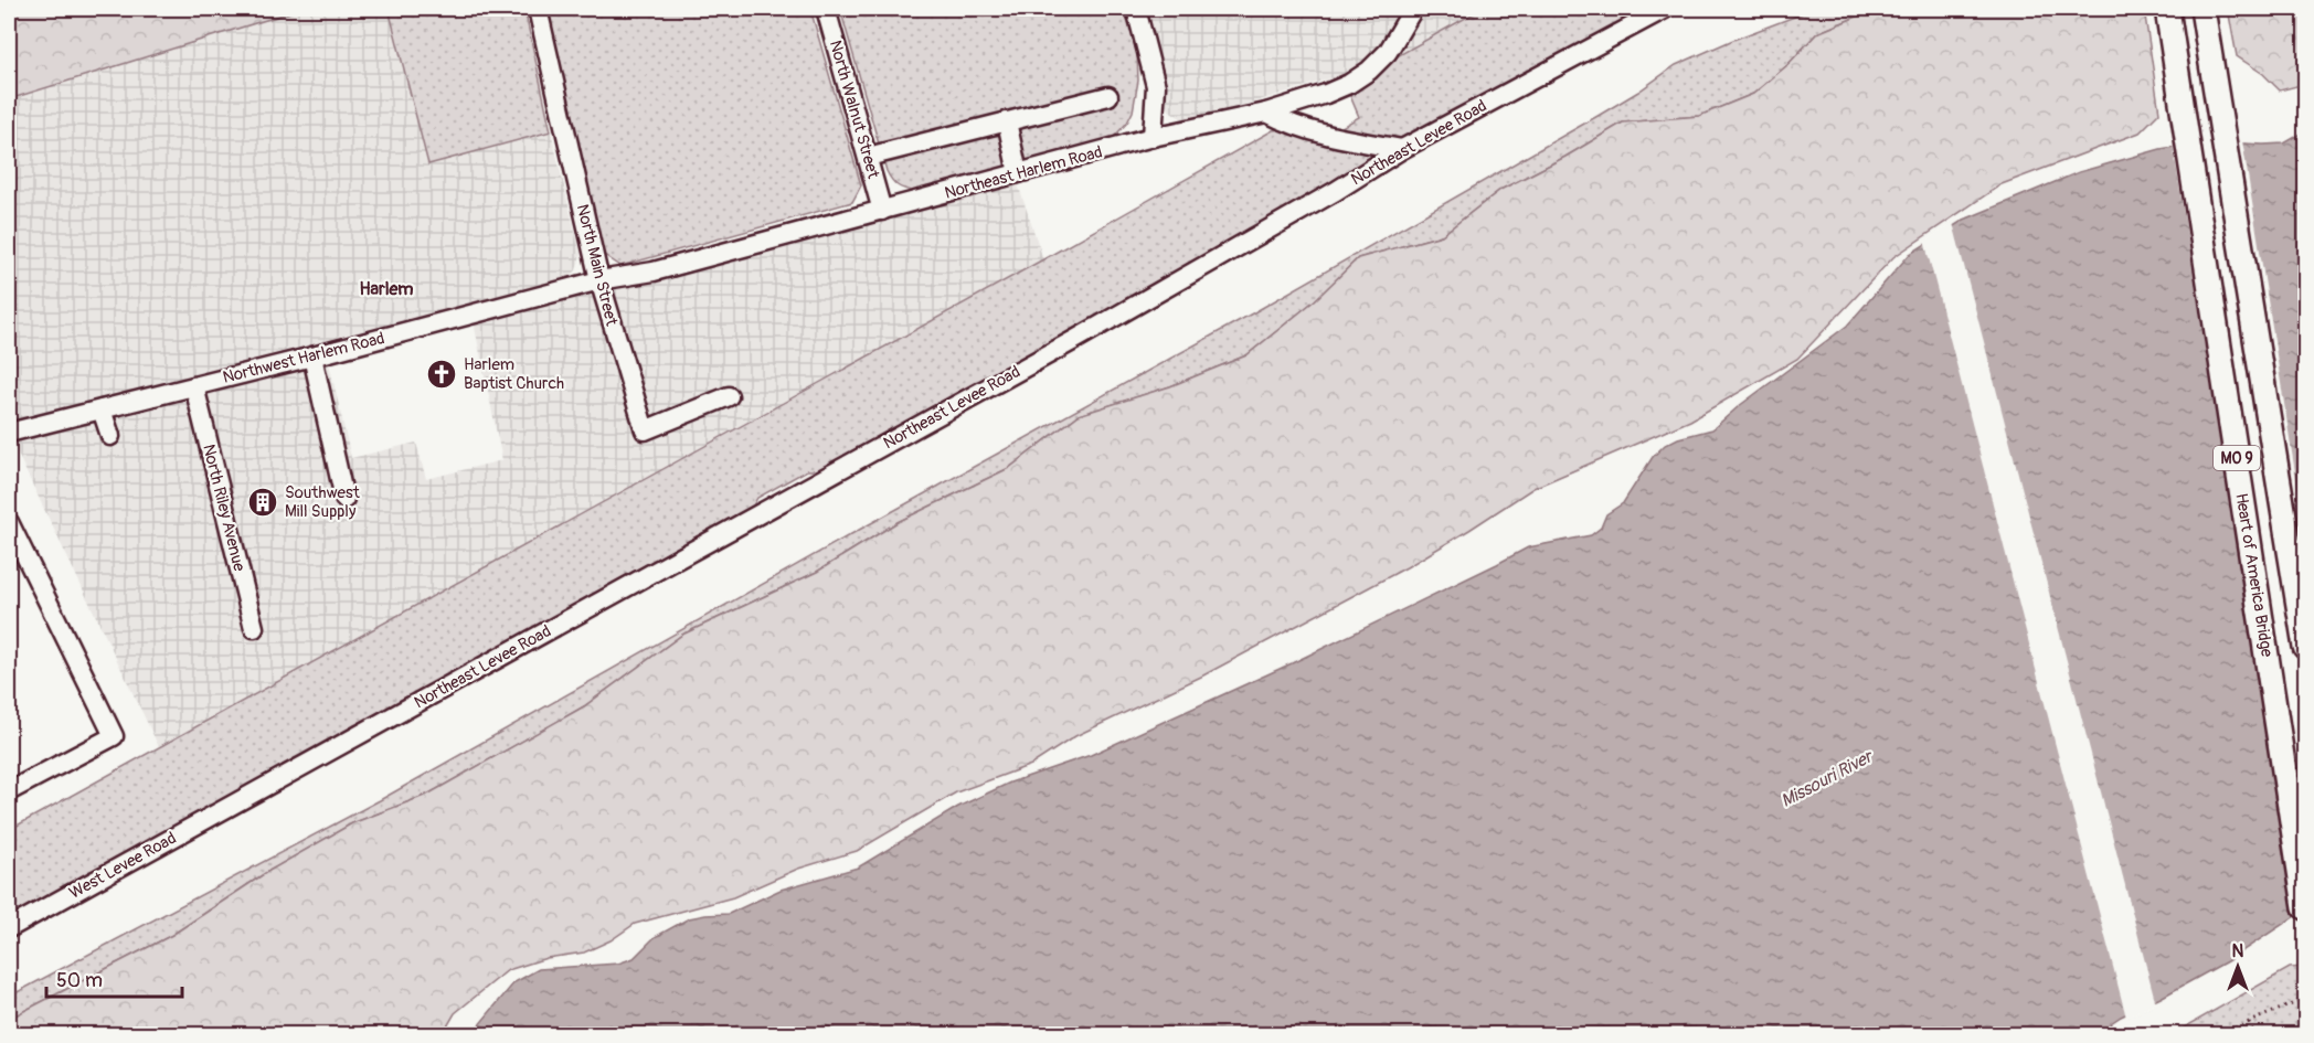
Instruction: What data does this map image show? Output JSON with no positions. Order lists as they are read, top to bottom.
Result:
{
  "streets": {
    "main road": ["MO 9", "Heart of America Bridge"],
    "street": [
      "North Walnut Street",
      "Northeast Levee Road",
      "Northeast Harlem Road",
      "North Main Street",
      "Northwest Harlem Road",
      "North Riley Avenue",
      "West Levee Road"
    ]
  },
  "crossings": [
    ["North Walnut Street", "Northeast Harlem Road"],
    ["Northeast Levee Road", "West Levee Road"],
    ["Northeast Harlem Road", "North Main Street"],
    ["Northeast Harlem Road", "Northwest Harlem Road"],
    ["North Main Street", "Northwest Harlem Road"],
    ["Northwest Harlem Road", "North Riley Avenue"]
  ],
  "districts": ["Harlem"],
  "water": ["Missouri River"],
  "places": {
    "church": ["Harlem Baptist Church"],
    "building": ["Southwest Mill Supply"]
  },
  "scale_bar": "50 m",
  "north": "top"
}
